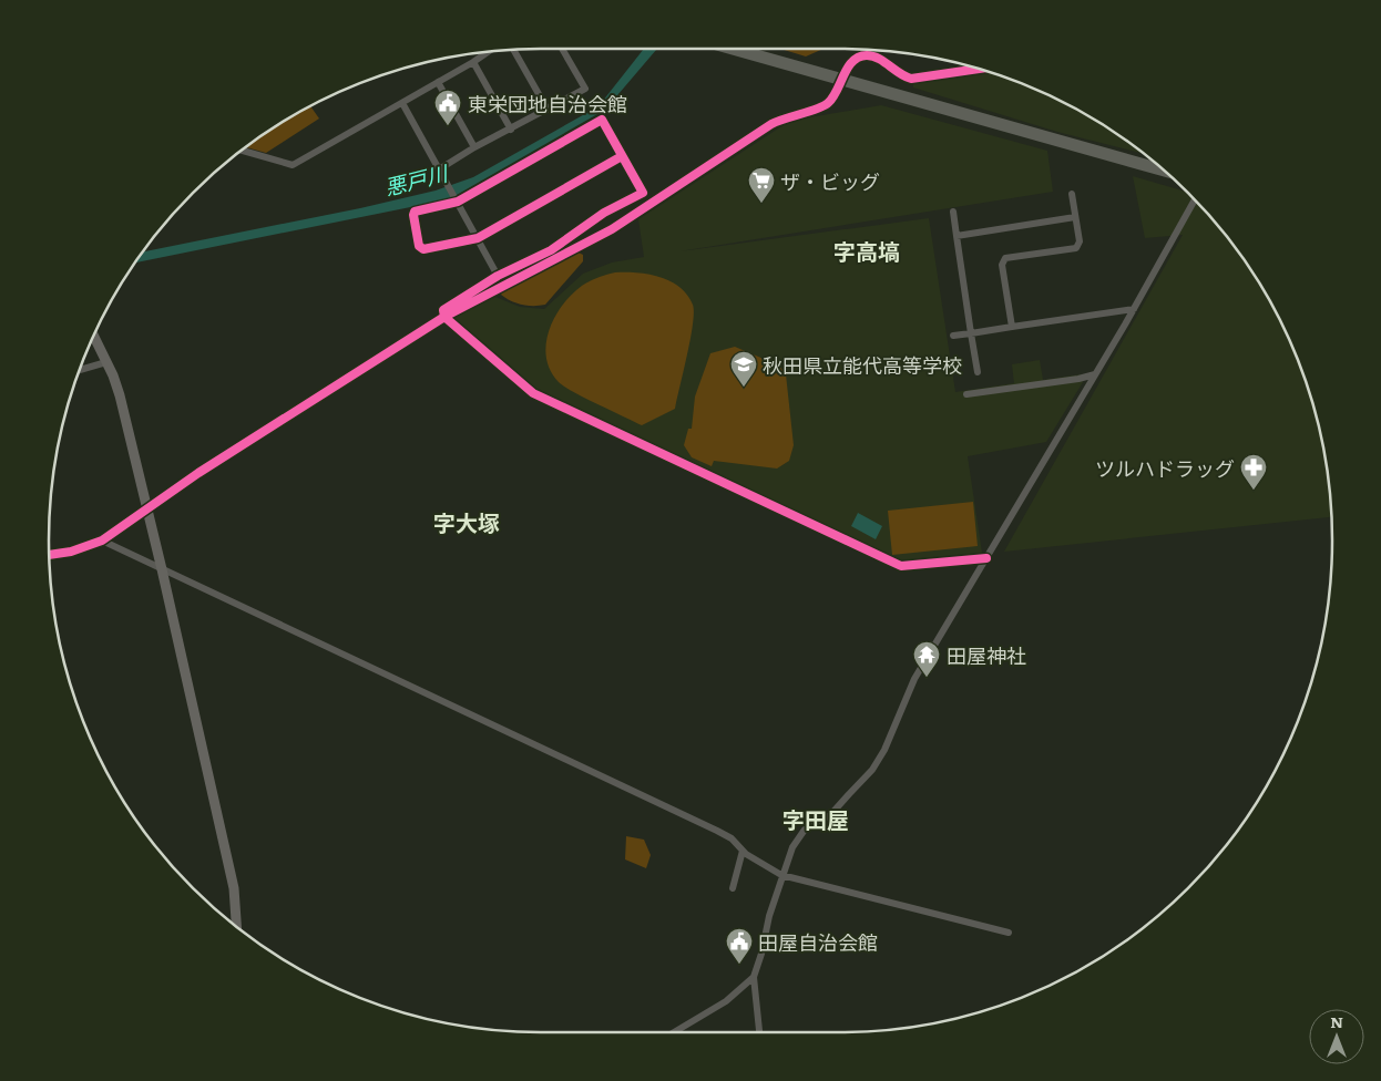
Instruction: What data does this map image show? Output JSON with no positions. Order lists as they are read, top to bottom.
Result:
{
  "districts": ["字高塙", "字大塚", "字田屋"],
  "water": ["悪戸川"],
  "places": {
    "public building": ["東栄団地自治会館", "田屋自治会館"],
    "supermarket": ["ザ・ビッグ"],
    "school or university": ["秋田県立能代高等学校"],
    "pharmacy": ["ツルハドラッグ"],
    "temple": ["田屋神社"]
  },
  "north": "top"
}
